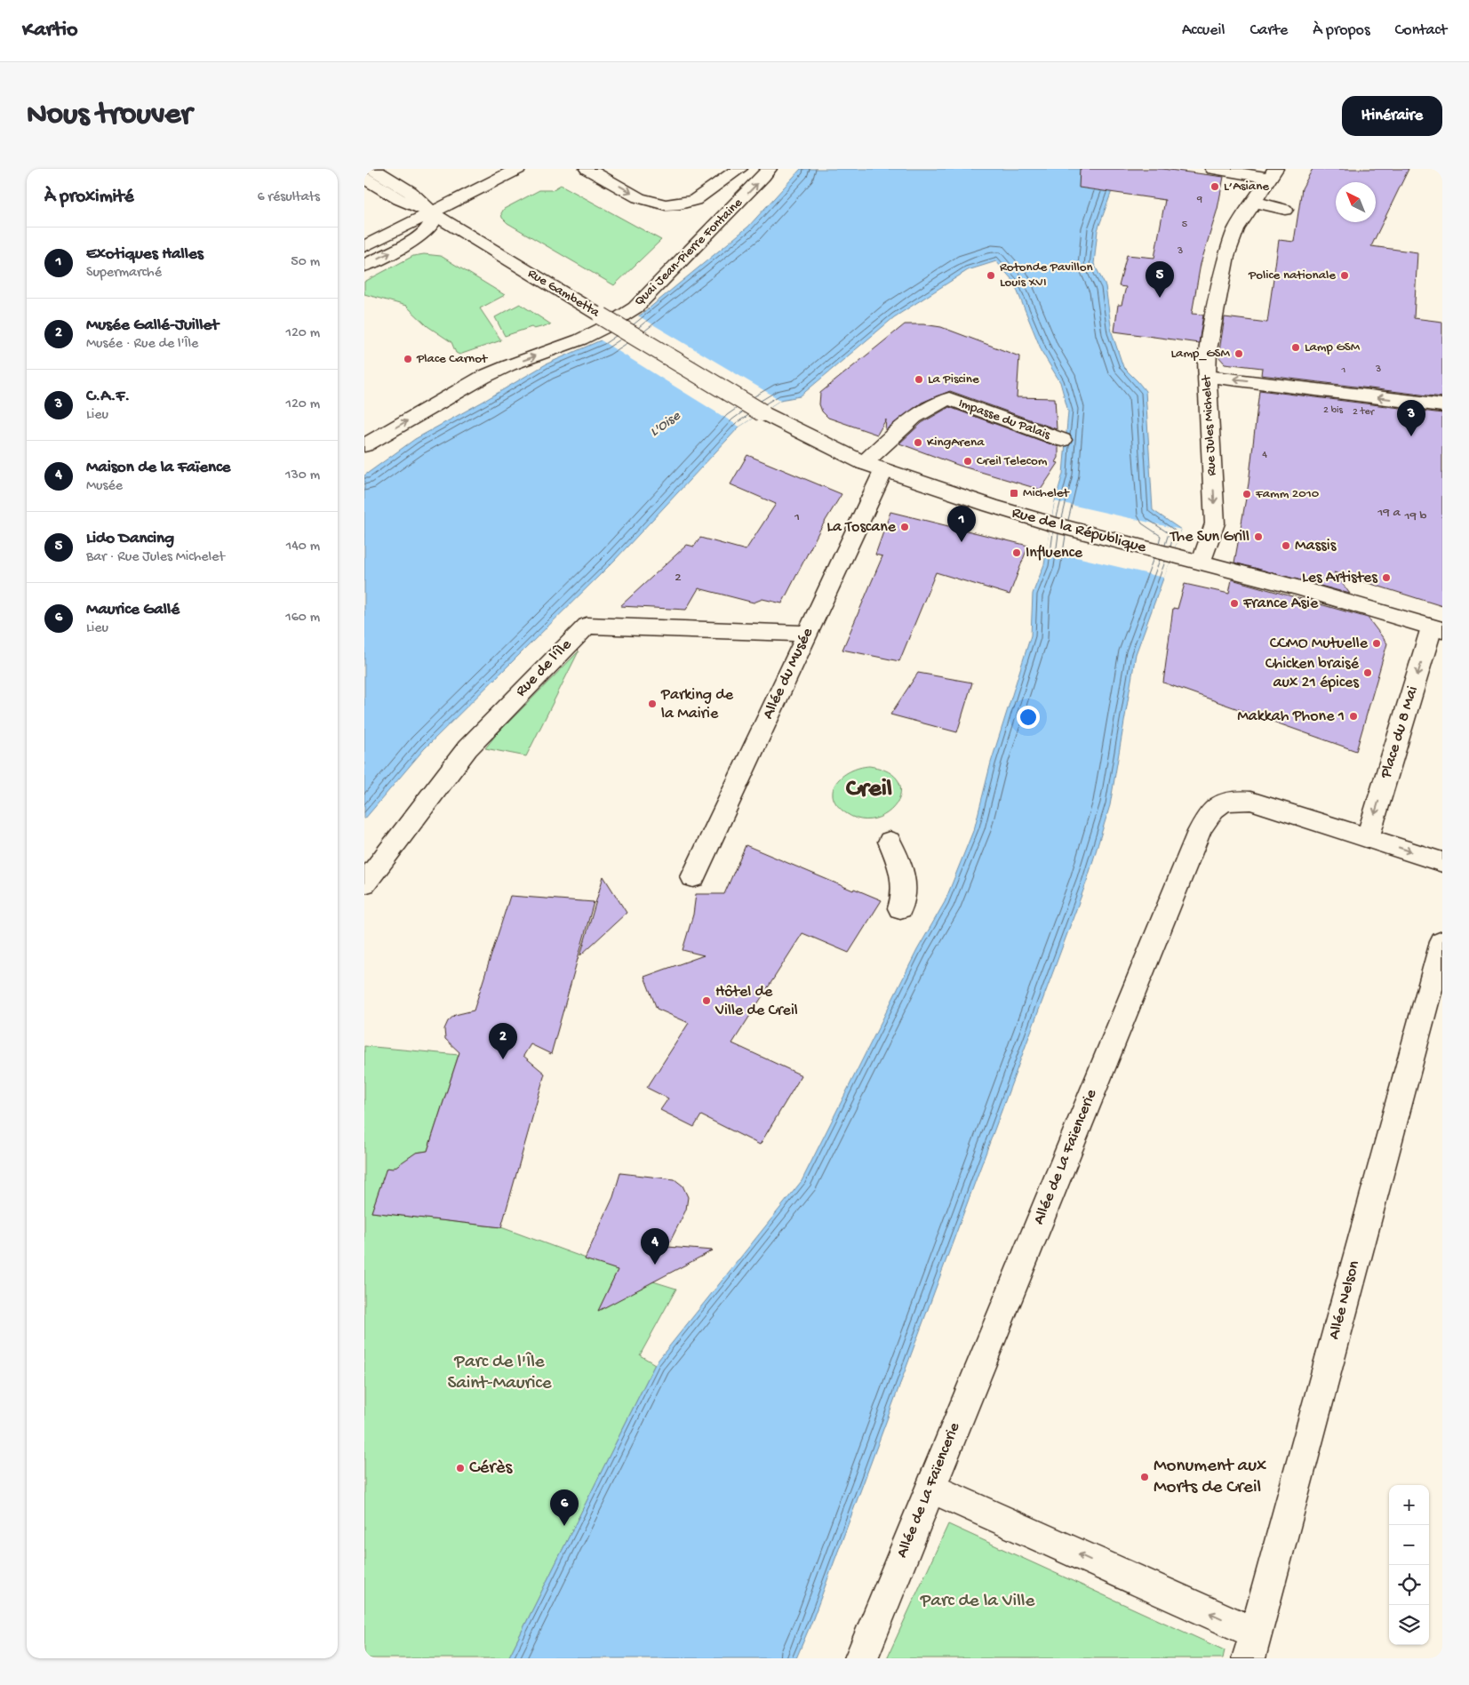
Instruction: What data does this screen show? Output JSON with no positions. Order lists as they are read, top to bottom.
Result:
{
  "streets": {
    "street": [
      "Quai Jean-Pierre Fontaine",
      "Rue Gambetta",
      "Impasse du Palais",
      "Rue Jules Michelet",
      "Rue de la République",
      "Rue de l'Île",
      "Allée du Musée",
      "Place du 8 Mai",
      "Allée de La Faïencerie",
      "Allée Nelson"
    ]
  },
  "crossings": [
    ["Rue Gambetta", "Rue de la République"],
    ["Impasse du Palais", "Rue de la République"],
    ["Rue Jules Michelet", "Rue de la République"],
    ["Rue de la République", "Allée du Musée"],
    ["Rue de la République", "Place du 8 Mai"],
    ["Rue de l'Île", "Allée du Musée"],
    ["Place du 8 Mai", "Allée de La Faïencerie"]
  ],
  "one_way": ["Rue Jules Michelet", "Place du 8 Mai"],
  "districts": ["Creil"],
  "water": ["L'Oise"],
  "parks": ["Parc de l'Île Saint-Maurice", "Parc de la Ville"],
  "places": {
    "other": [
      "L’Asiane",
      "Rotonde Pavillon Louis XVI",
      "Police nationale",
      "Lamp GSM",
      "Lamp_GSM",
      "Place Carnot",
      "La Piscine",
      "KingArena",
      "Creil Telecom",
      "Famm 2010",
      "La Toscane",
      "The Sun Grill",
      "Massis",
      "Influence",
      "Les Artistes",
      "France Asie",
      "CCMO Mutuelle",
      "Chicken braisé aux 21 épices",
      "Parking de la Mairie",
      "Makkah Phone 1",
      "Hôtel de Ville de Creil",
      "Cérès",
      "Monument aux Morts de Creil"
    ],
    "transit": ["Michelet"]
  },
  "house_numbers": [
    "9",
    "5",
    "3",
    "3",
    "1",
    "2 bis",
    "2 ter",
    "4",
    "19 a",
    "19 b",
    "1",
    "2"
  ],
  "north": "top left",
  "page": {
    "header": "Kartio",
    "nav": [
      "Accueil",
      "Carte",
      "À propos",
      "Contact"
    ],
    "buttons": "Itinéraire",
    "title": "Nous trouver",
    "heading": ["À proximité", "6 résultats"],
    "list": [
      {
        "mark": "1",
        "name": "Exotiques Halles",
        "note": "Supermarché",
        "value": "50 m"
      },
      {
        "mark": "2",
        "name": "Musée Gallé-Juillet",
        "note": "Musée · Rue de l'Île",
        "value": "120 m"
      },
      {
        "mark": "3",
        "name": "C.A.F.",
        "note": "Lieu",
        "value": "120 m"
      },
      {
        "mark": "4",
        "name": "Maison de la Faïence",
        "note": "Musée",
        "value": "130 m"
      },
      {
        "mark": "5",
        "name": "Lido Dancing",
        "note": "Bar · Rue Jules Michelet",
        "value": "140 m"
      },
      {
        "mark": "6",
        "name": "Maurice Gallé",
        "note": "Lieu",
        "value": "160 m"
      }
    ],
    "pins": [
      "5",
      "3",
      "1",
      "2",
      "4",
      "6"
    ],
    "map_buttons": ["+", "−"]
  }
}
